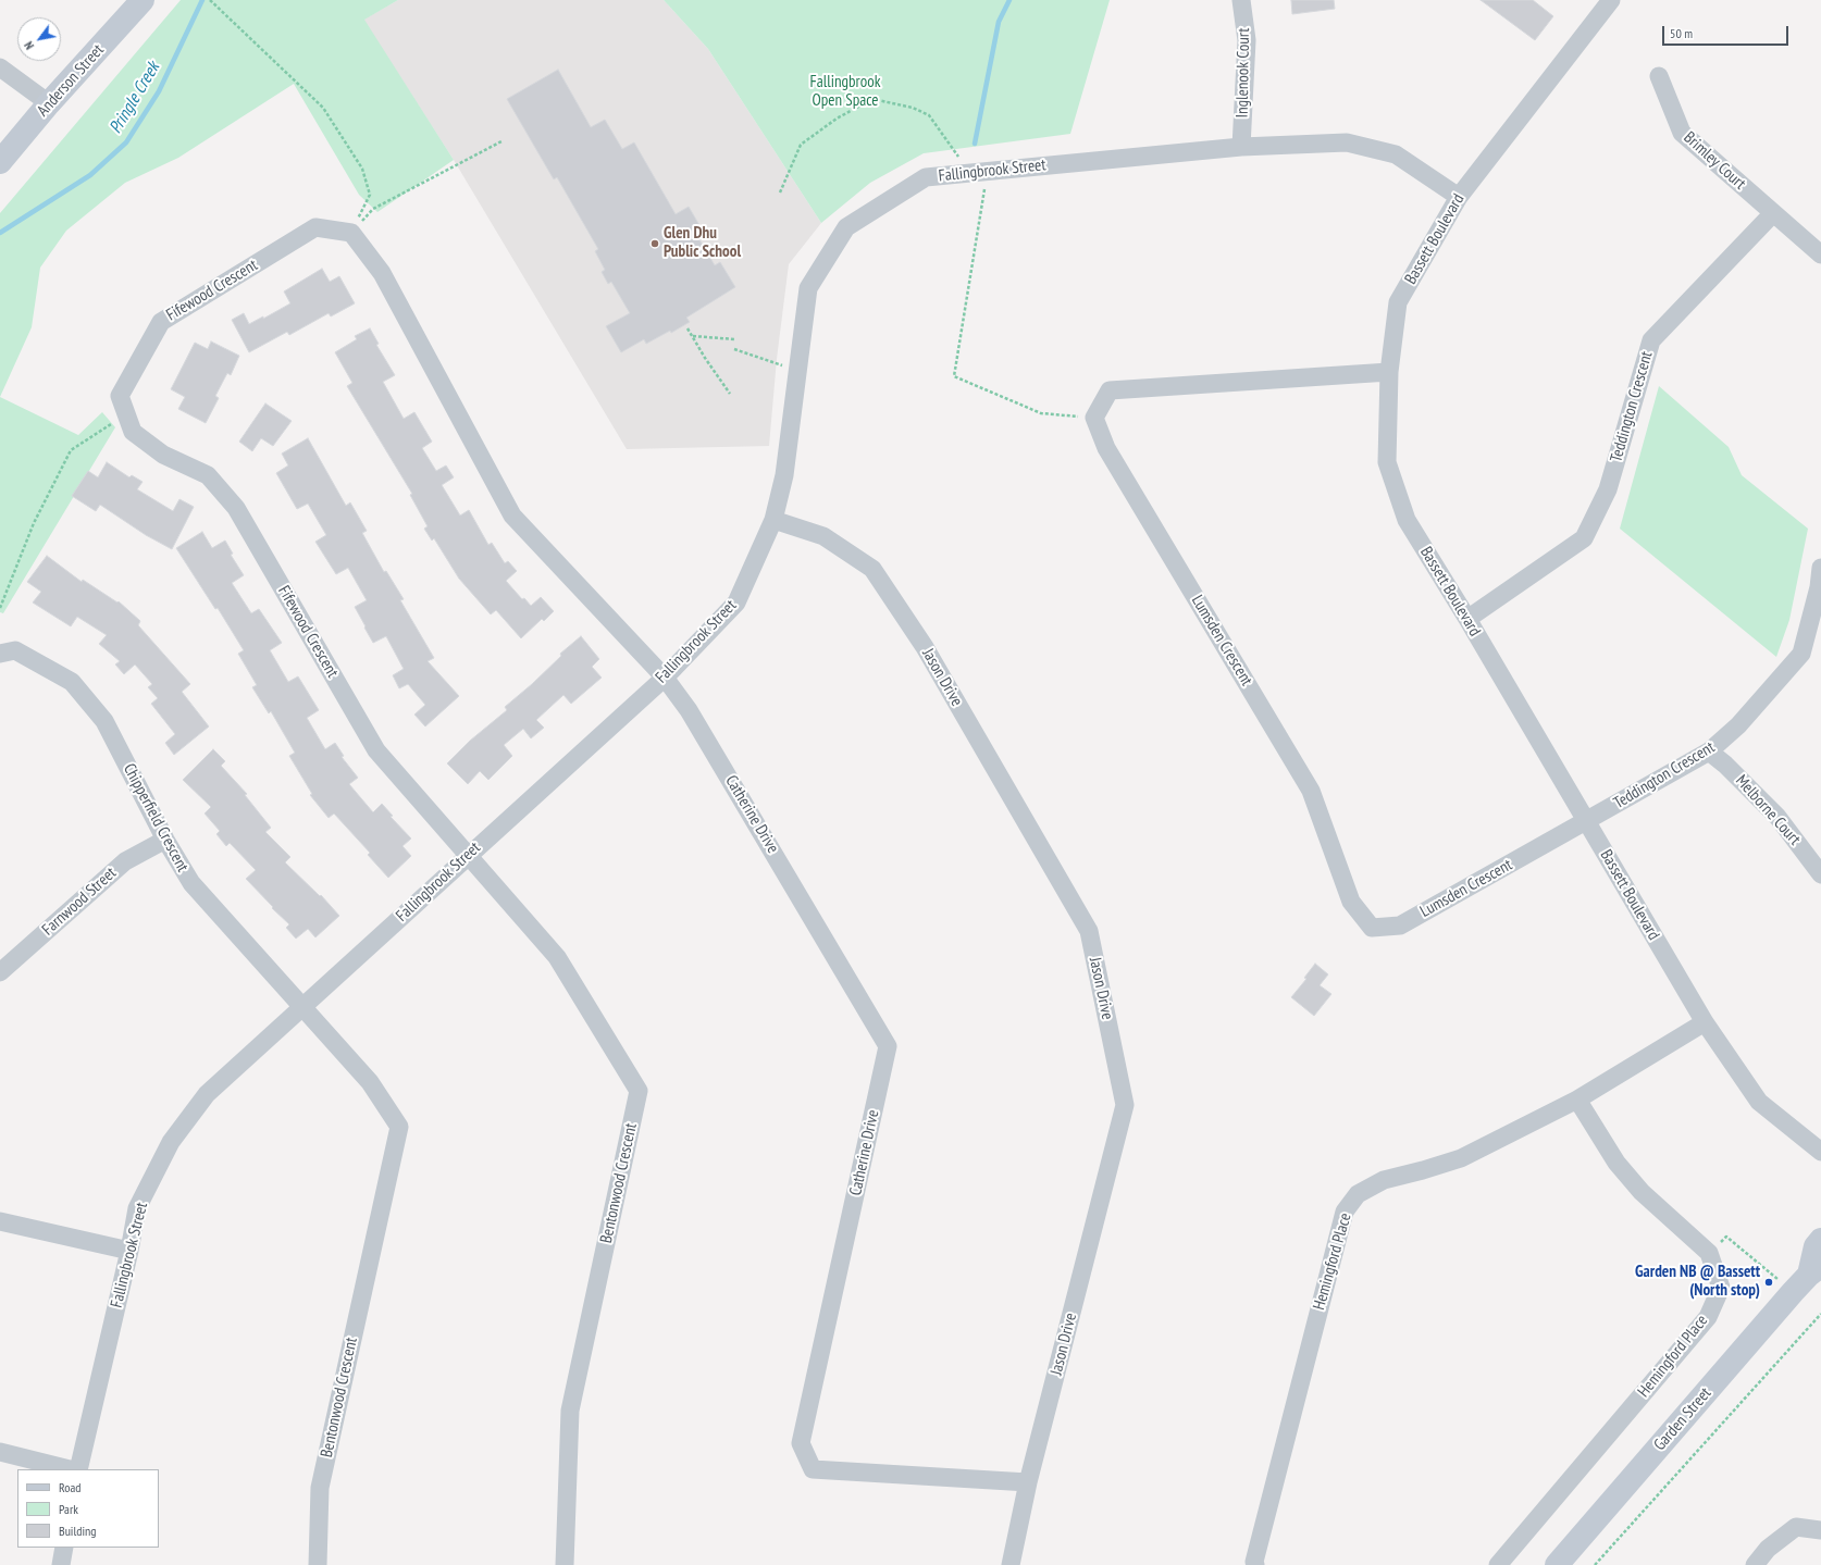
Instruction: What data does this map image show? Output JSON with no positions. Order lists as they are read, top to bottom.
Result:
{
  "streets": {
    "street": [
      "Inglenook Court",
      "Anderson Street",
      "Brimley Court",
      "Fallingbrook Street",
      "Bassett Boulevard",
      "Fifewood Crescent",
      "Teddington Crescent",
      "Lumsden Crescent",
      "Jason Drive",
      "Melborne Court",
      "Catherine Drive",
      "Chipperfield Crescent",
      "Farnwood Street",
      "Bentonwood Crescent",
      "Hemingford Place",
      "Garden Street"
    ]
  },
  "crossings": [
    ["Inglenook Court", "Fallingbrook Street"],
    ["Brimley Court", "Teddington Crescent"],
    ["Fallingbrook Street", "Bassett Boulevard"],
    ["Fallingbrook Street", "Fifewood Crescent"],
    ["Fallingbrook Street", "Jason Drive"],
    ["Fallingbrook Street", "Catherine Drive"],
    ["Fallingbrook Street", "Chipperfield Crescent"],
    ["Fallingbrook Street", "Bentonwood Crescent"],
    ["Bassett Boulevard", "Teddington Crescent"],
    ["Bassett Boulevard", "Lumsden Crescent"],
    ["Bassett Boulevard", "Hemingford Place"],
    ["Fifewood Crescent", "Bentonwood Crescent"],
    ["Teddington Crescent", "Lumsden Crescent"],
    ["Teddington Crescent", "Melborne Court"],
    ["Jason Drive", "Catherine Drive"],
    ["Chipperfield Crescent", "Farnwood Street"],
    ["Chipperfield Crescent", "Bentonwood Crescent"]
  ],
  "water": ["Pringle Creek"],
  "parks": ["Fallingbrook Open Space"],
  "places": ["Glen Dhu Public School", "Garden NB @ Bassett (North stop)"],
  "legend": ["Road", "Park", "Building"],
  "scale_bar": "50 m",
  "north": "bottom left"
}
